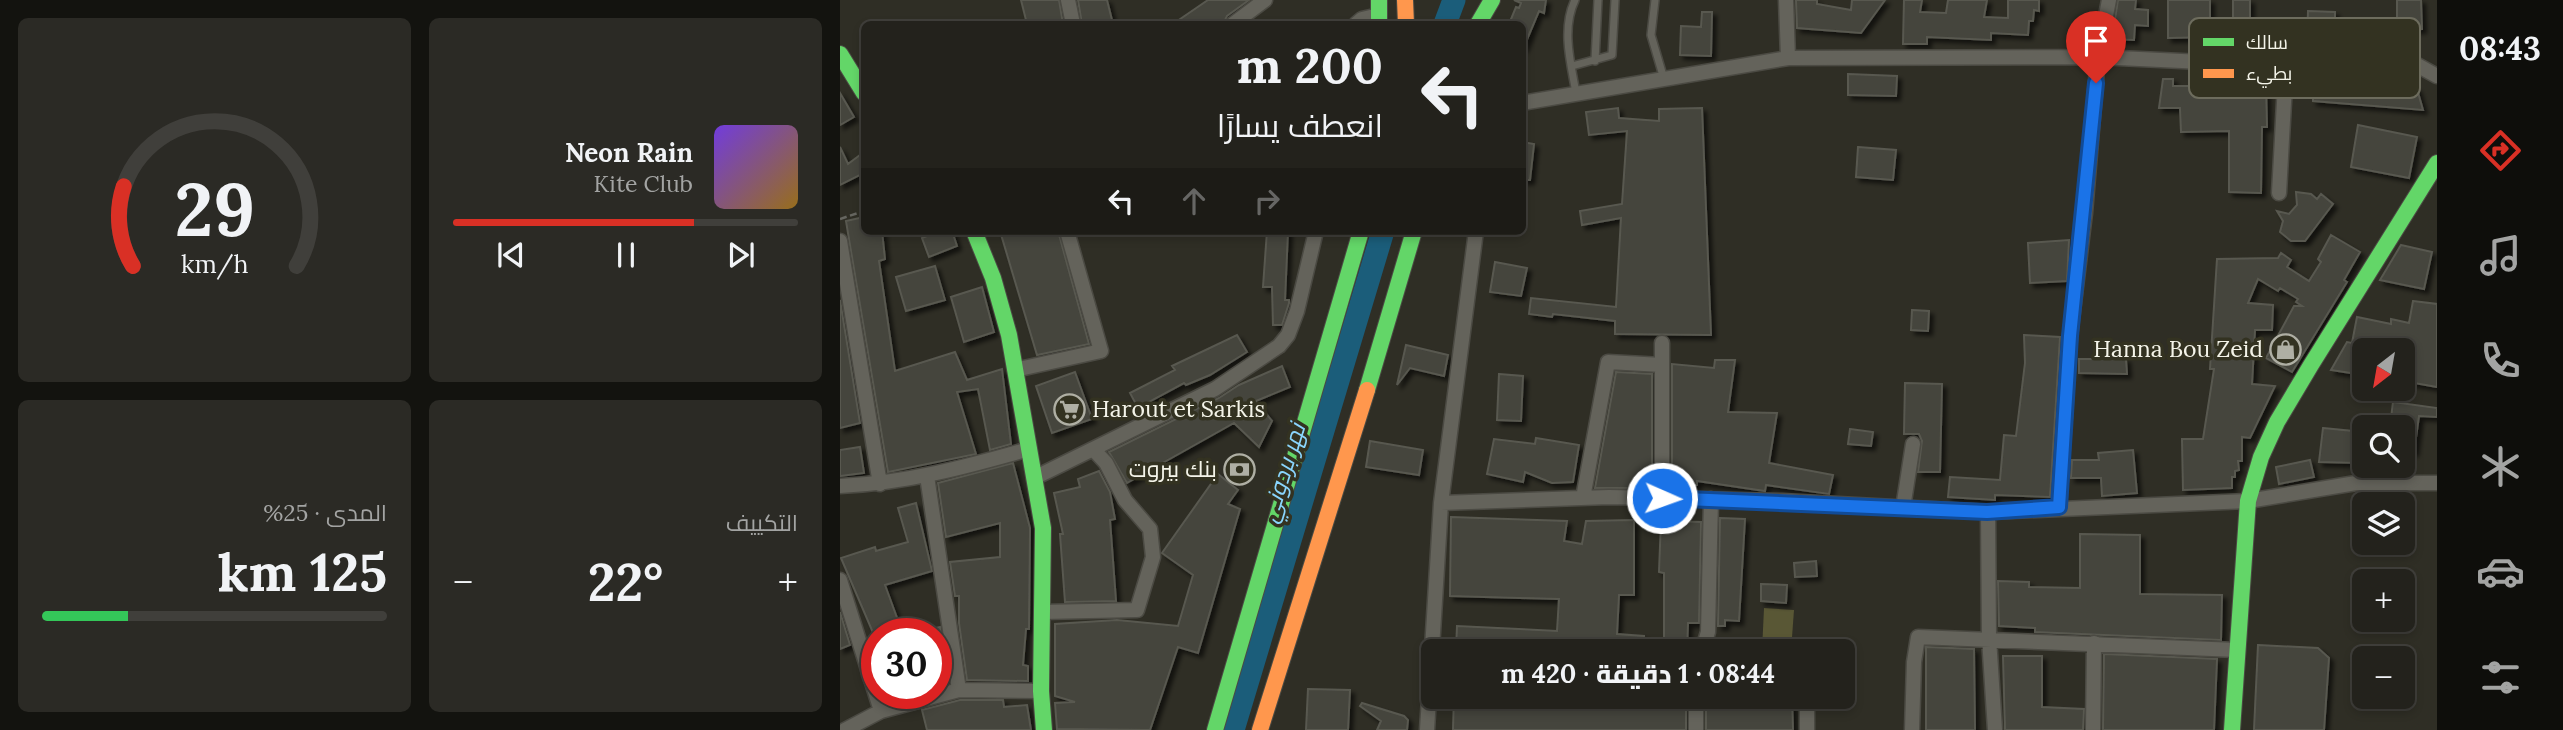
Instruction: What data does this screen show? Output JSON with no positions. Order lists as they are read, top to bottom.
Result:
{
  "water": ["نهر بردوني"],
  "places": {
    "shop": ["Hanna Bou Zeid"],
    "supermarket": ["Harout et Sarkis"],
    "bank": ["بنك بيروت"]
  },
  "legend": ["سالك", "بطيء"],
  "north": "bottom left",
  "page": {
    "tabs": "08:43",
    "turn": ["200 m", "انعطف يسارًا"],
    "song": ["Neon Rain", "Kite Club"],
    "map_buttons": ["+", "−"],
    "tile": [
      "التكييف",
      ["المدى · 25%", "125 km"]
    ],
    "heat": ["−", "22°", "+"],
    "limit": "30",
    "trip": "08:44 · 1 دقيقة · 420 m",
    "gauge": ["29", "km/h"]
  }
}
